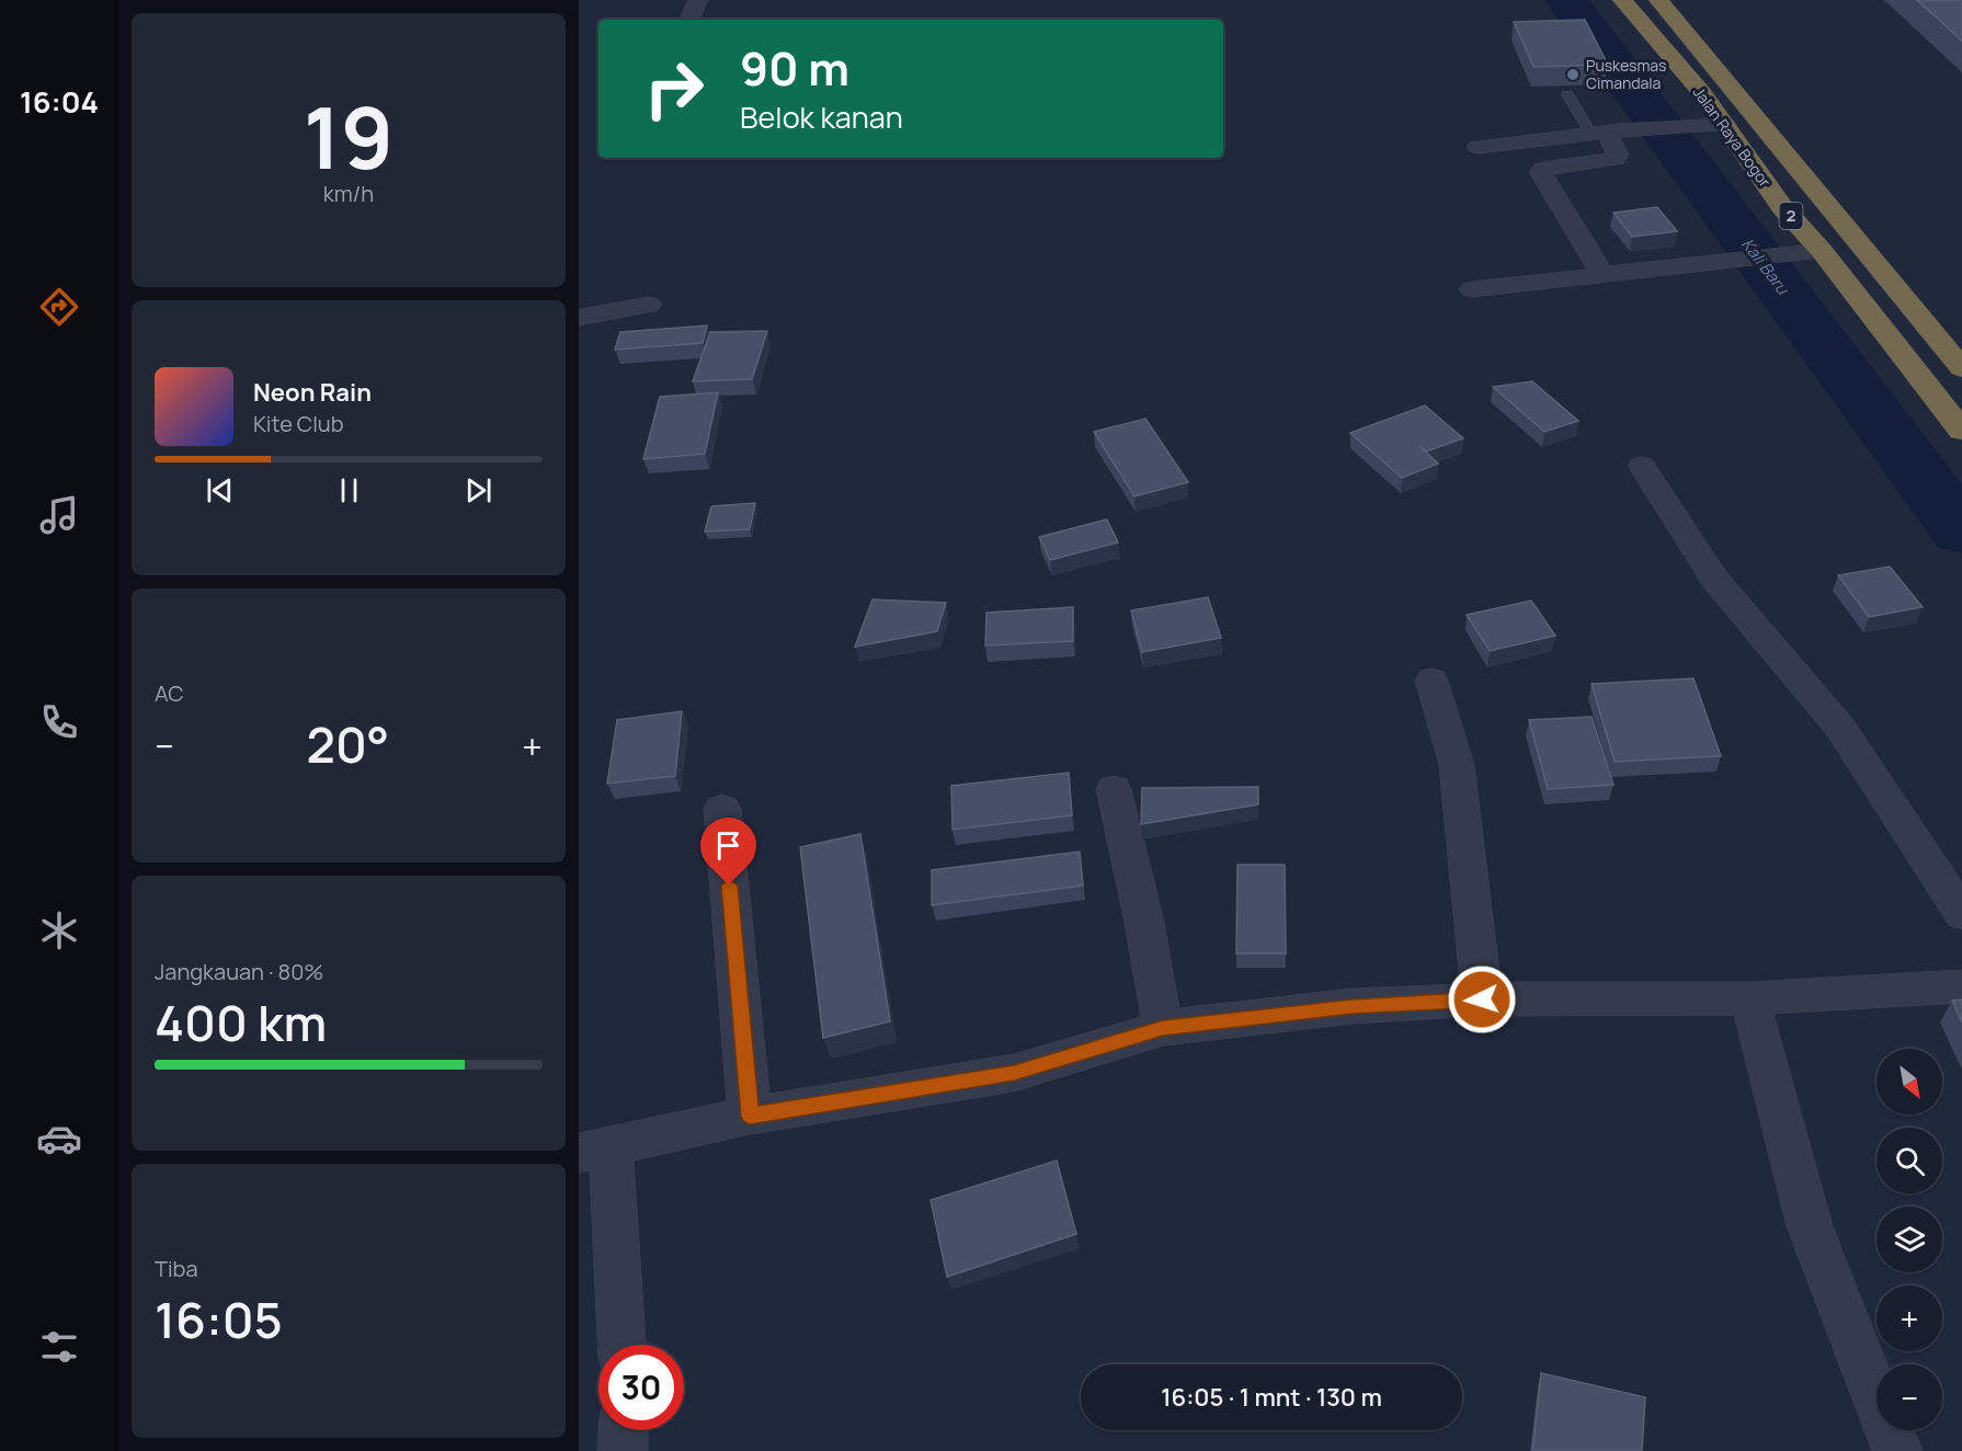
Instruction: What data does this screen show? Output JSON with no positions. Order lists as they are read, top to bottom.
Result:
{
  "streets": {
    "highway": ["Jalan Raya Bogor", "2"]
  },
  "water": ["Kali Baru"],
  "places": ["Puskesmas Cimandala"],
  "north": "bottom right",
  "page": {
    "tabs": "16:04",
    "tile": [
      ["19", "km/h"],
      "AC",
      ["Jangkauan · 80%", "400 km"],
      ["Tiba", "16:05"]
    ],
    "turn": ["90 m", "Belok kanan"],
    "song": ["Neon Rain", "Kite Club"],
    "heat": ["−", "20°", "+"],
    "map_buttons": ["+", "−"],
    "limit": "30",
    "trip": "16:05 · 1 mnt · 130 m"
  }
}
